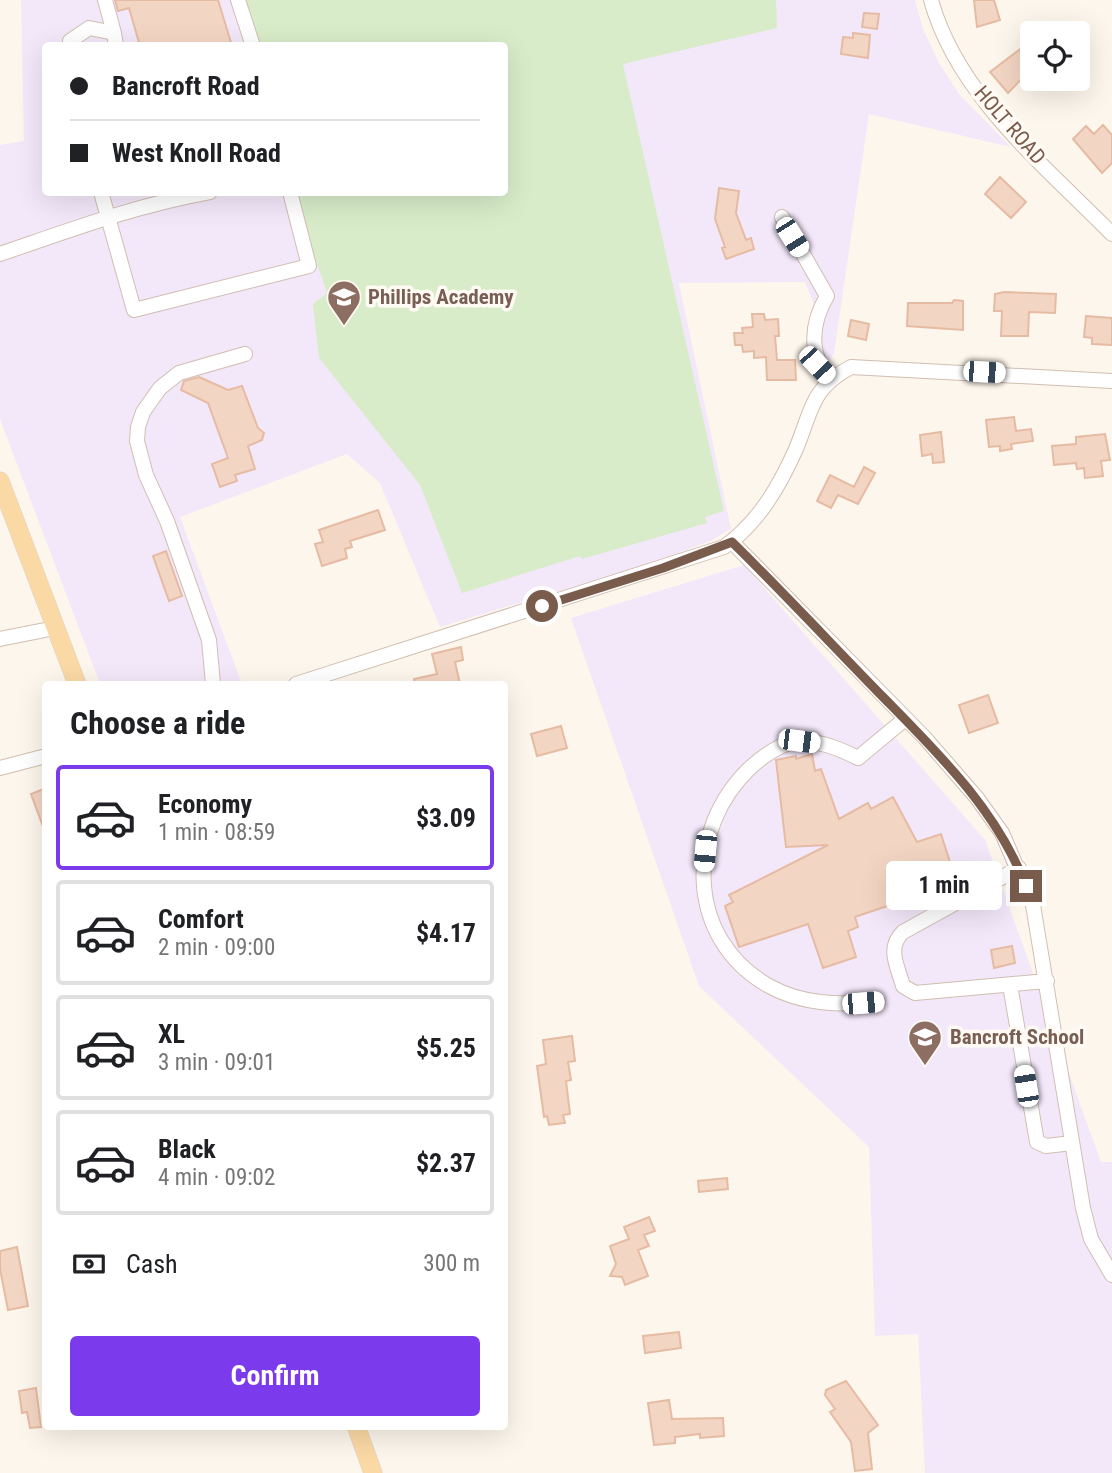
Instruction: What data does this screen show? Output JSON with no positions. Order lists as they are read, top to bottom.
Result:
{
  "streets": {
    "street": ["HOLT ROAD"]
  },
  "places": {
    "school or university": ["Phillips Academy", "Bancroft School"]
  },
  "page": {
    "banner": ["Bancroft Road", "West Knoll Road"],
    "heading": "Choose a ride",
    "list": [
      {
        "name": "Economy",
        "note": "1 min · 08:59",
        "value": "$3.09"
      },
      {
        "name": "Comfort",
        "note": "2 min · 09:00",
        "value": "$4.17"
      },
      {
        "name": "XL",
        "note": "3 min · 09:01",
        "value": "$5.25"
      },
      {
        "name": "Black",
        "note": "4 min · 09:02",
        "value": "$2.37"
      }
    ],
    "bubble": "1 min",
    "pay": ["Cash", "300 m"],
    "buttons": "Confirm"
  }
}
